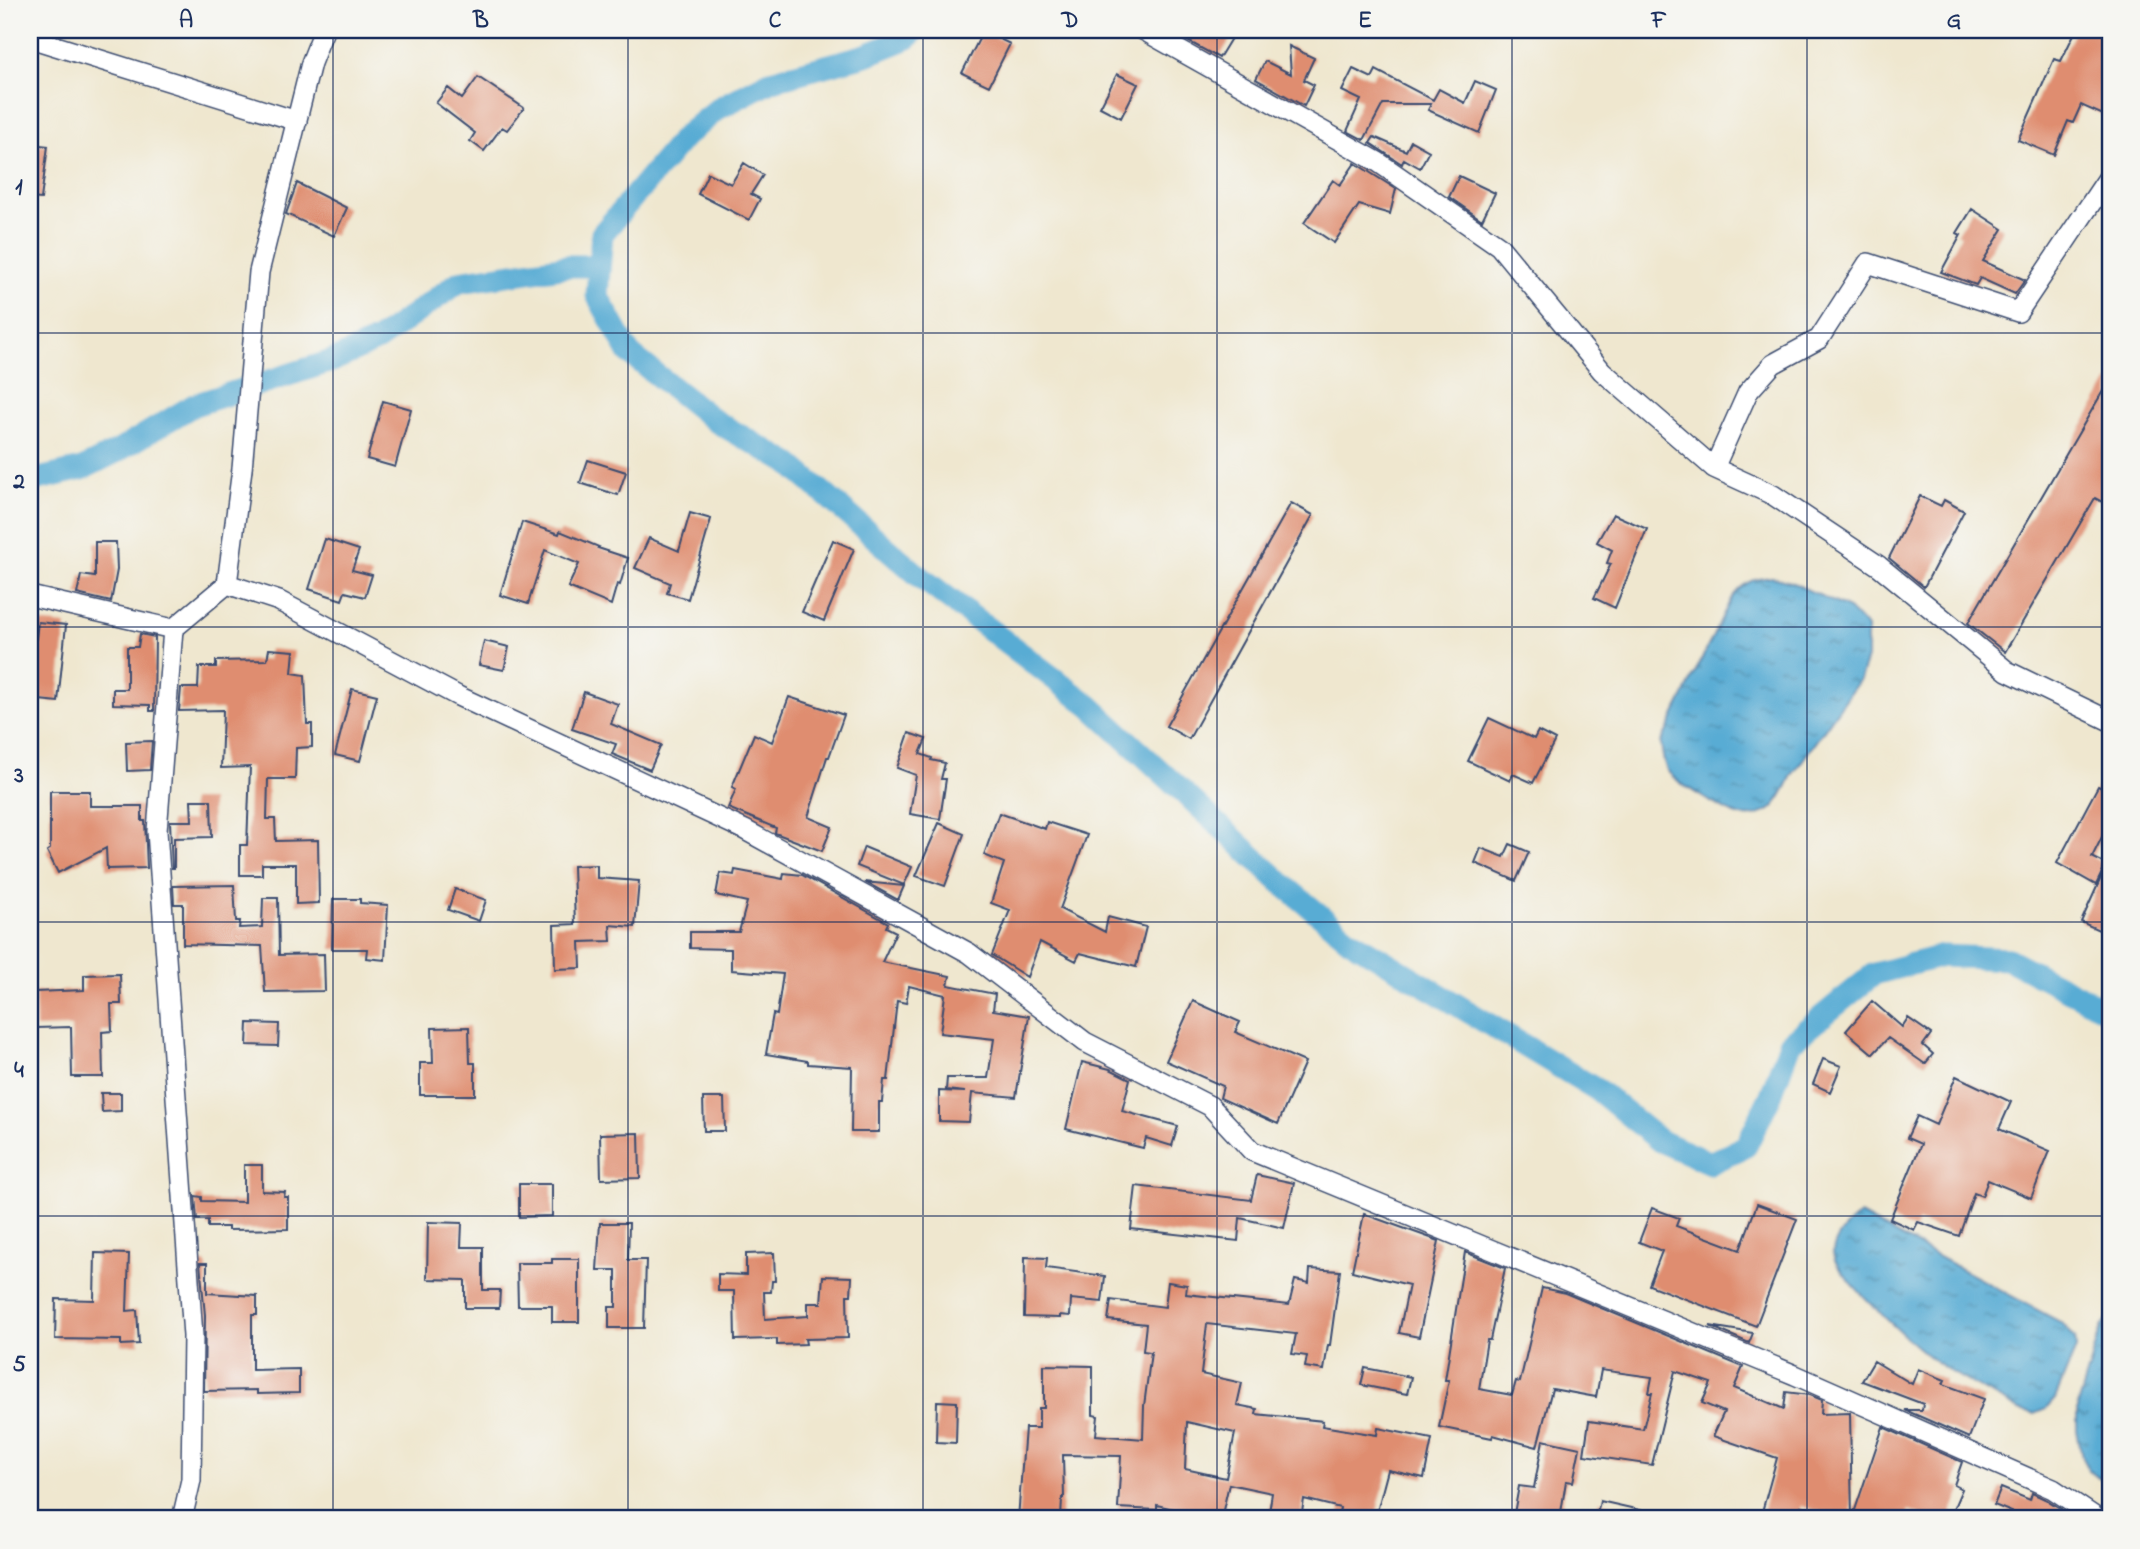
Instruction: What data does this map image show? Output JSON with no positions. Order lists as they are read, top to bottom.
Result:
{
  "grid": {
    "columns": [
      "A",
      "B",
      "C",
      "D",
      "E",
      "F",
      "G"
    ],
    "rows": [
      "1",
      "2",
      "3",
      "4",
      "5"
    ]
  }
}
